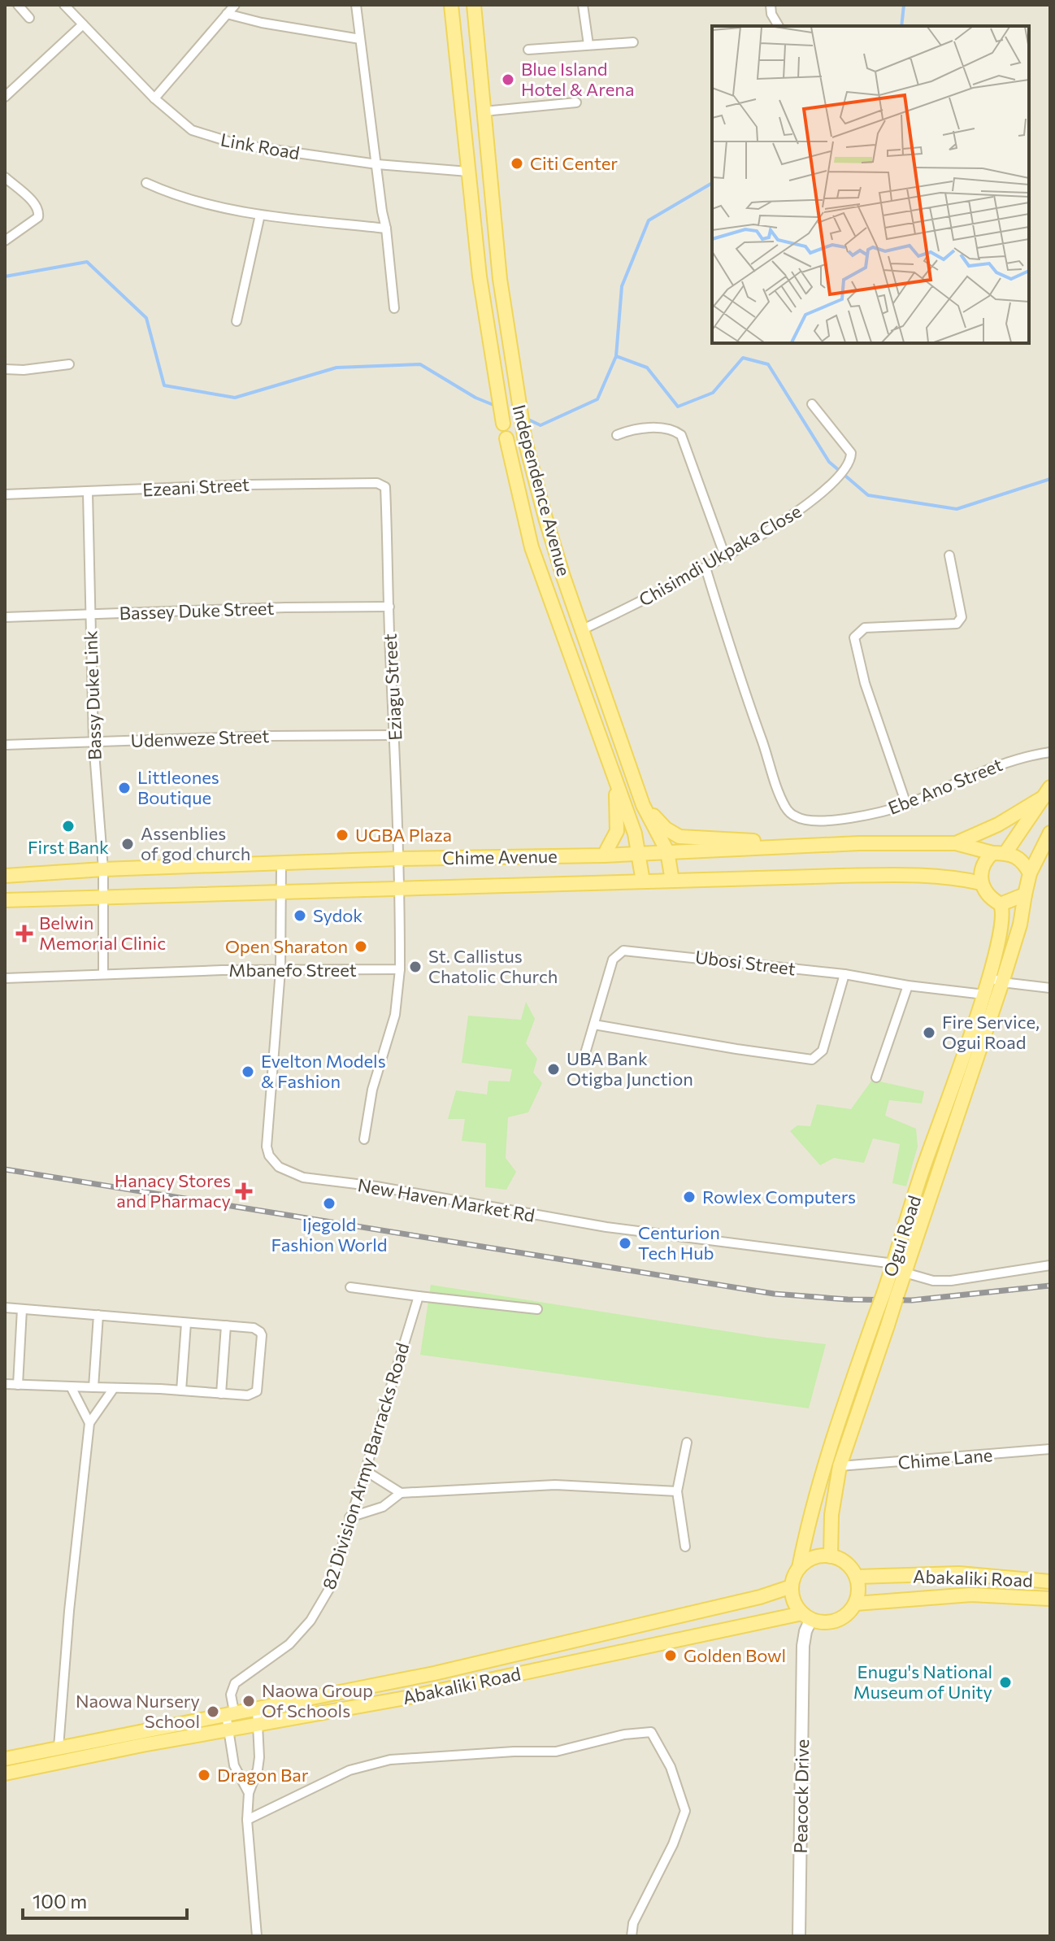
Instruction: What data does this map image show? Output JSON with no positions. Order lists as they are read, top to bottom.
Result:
{
  "streets": {
    "main road": [
      "Independence Avenue",
      "Chime Avenue",
      "Ogui Road",
      "Abakaliki Road"
    ],
    "street": [
      "Link Road",
      "Ezeani Street",
      "Chisimdi Ukpaka Close",
      "Bassey Duke Street",
      "Eziagu Street",
      "Bassy Duke Link",
      "Udenweze Street",
      "Ebe Ano Street",
      "Ubosi Street",
      "Mbanefo Street",
      "New Haven Market Rd",
      "Chime Lane",
      "82 Division Army Barracks Road",
      "Peacock Drive"
    ]
  },
  "crossings": [
    ["Link Road", "Independence Avenue"],
    ["Ezeani Street", "Eziagu Street"],
    ["Ezeani Street", "Bassy Duke Link"],
    ["Independence Avenue", "Chisimdi Ukpaka Close"],
    ["Independence Avenue", "Chime Avenue"],
    ["Chisimdi Ukpaka Close", "Ebe Ano Street"],
    ["Bassey Duke Street", "Eziagu Street"],
    ["Bassey Duke Street", "Bassy Duke Link"],
    ["Eziagu Street", "Udenweze Street"],
    ["Eziagu Street", "Chime Avenue"],
    ["Bassy Duke Link", "Udenweze Street"],
    ["Bassy Duke Link", "Chime Avenue"],
    ["Chime Avenue", "New Haven Market Rd"],
    ["Chime Avenue", "Ogui Road"],
    ["Ubosi Street", "Ogui Road"],
    ["Mbanefo Street", "New Haven Market Rd"],
    ["New Haven Market Rd", "Ogui Road"],
    ["Ogui Road", "Chime Lane"],
    ["Ogui Road", "Abakaliki Road"],
    ["Ogui Road", "Peacock Drive"],
    ["82 Division Army Barracks Road", "Abakaliki Road"],
    ["Abakaliki Road", "Peacock Drive"]
  ],
  "places": {
    "other": [
      "Blue Island Hotel & Arena",
      "Citi Center",
      "Littleones Boutique",
      "First Bank",
      "UGBA Plaza",
      "Assenblies of god church",
      "Sydok",
      "Open Sharaton",
      "St. Callistus Chatolic Church",
      "Fire Service, Ogui Road",
      "UBA Bank Otigba Junction",
      "Evelton Models & Fashion",
      "Rowlex Computers",
      "Ijegold Fashion World",
      "Centurion Tech Hub",
      "Golden Bowl",
      "Enugu's National Museum of Unity",
      "Naowa Group Of Schools",
      "Naowa Nursery School",
      "Dragon Bar"
    ],
    "health": ["Belwin Memorial Clinic", "Hanacy Stores and Pharmacy"]
  },
  "scale_bar": "100 m"
}
